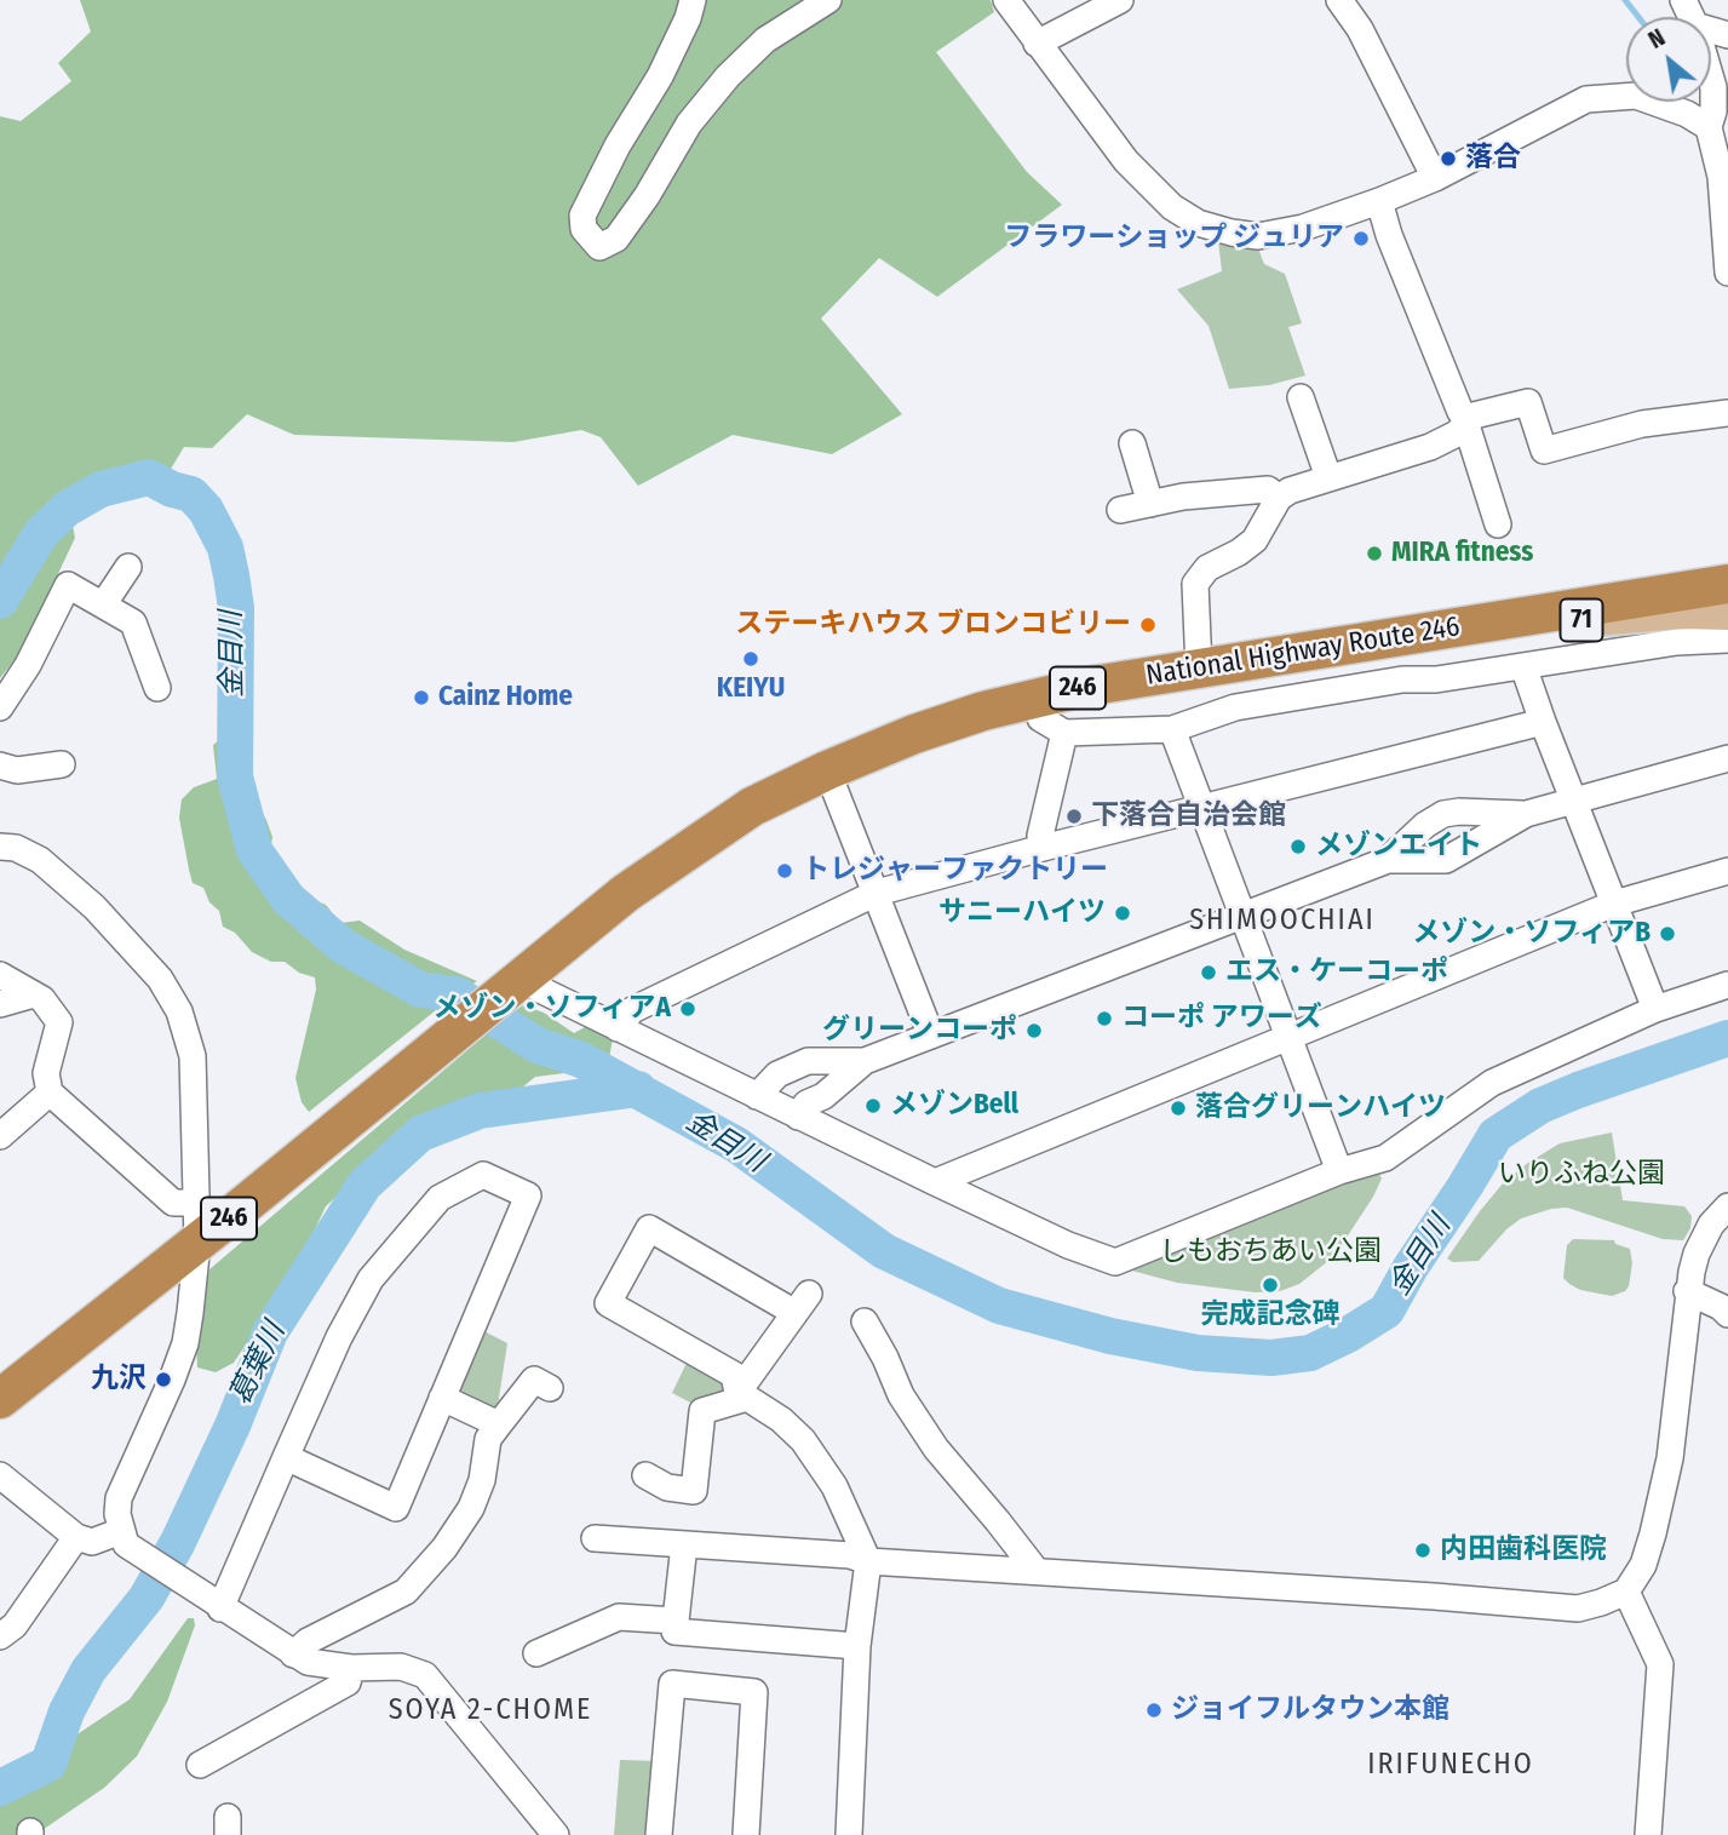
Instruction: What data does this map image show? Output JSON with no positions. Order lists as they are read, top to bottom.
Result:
{
  "streets": {
    "highway": ["National Highway Route 246", "246"],
    "main road": ["71"]
  },
  "crossings": [
    ["71", "National Highway Route 246"],
    ["National Highway Route 246", "246"]
  ],
  "districts": ["SHIMOOCHIAI", "SOYA 2-CHOME", "IRIFUNECHO"],
  "water": ["金目川", "葛葉川"],
  "parks": ["いりふね公園", "しもおちあい公園"],
  "places": [
    "落合",
    "フラワーショップ ジュリア",
    "MIRA fitness",
    "ステーキハウス ブロンコビリー",
    "KEIYU",
    "Cainz Home",
    "下落合自治会館",
    "メゾンエイト",
    "トレジャーファクトリー",
    "サニーハイツ",
    "メゾン・ソフィアB",
    "エス・ケーコーポ",
    "メゾン・ソフィアA",
    "コーポ アワーズ",
    "グリーンコーポ",
    "メゾンBell",
    "落合グリーンハイツ",
    "完成記念碑",
    "九沢",
    "内田歯科医院",
    "ジョイフルタウン本館"
  ],
  "north": "top left"
}
